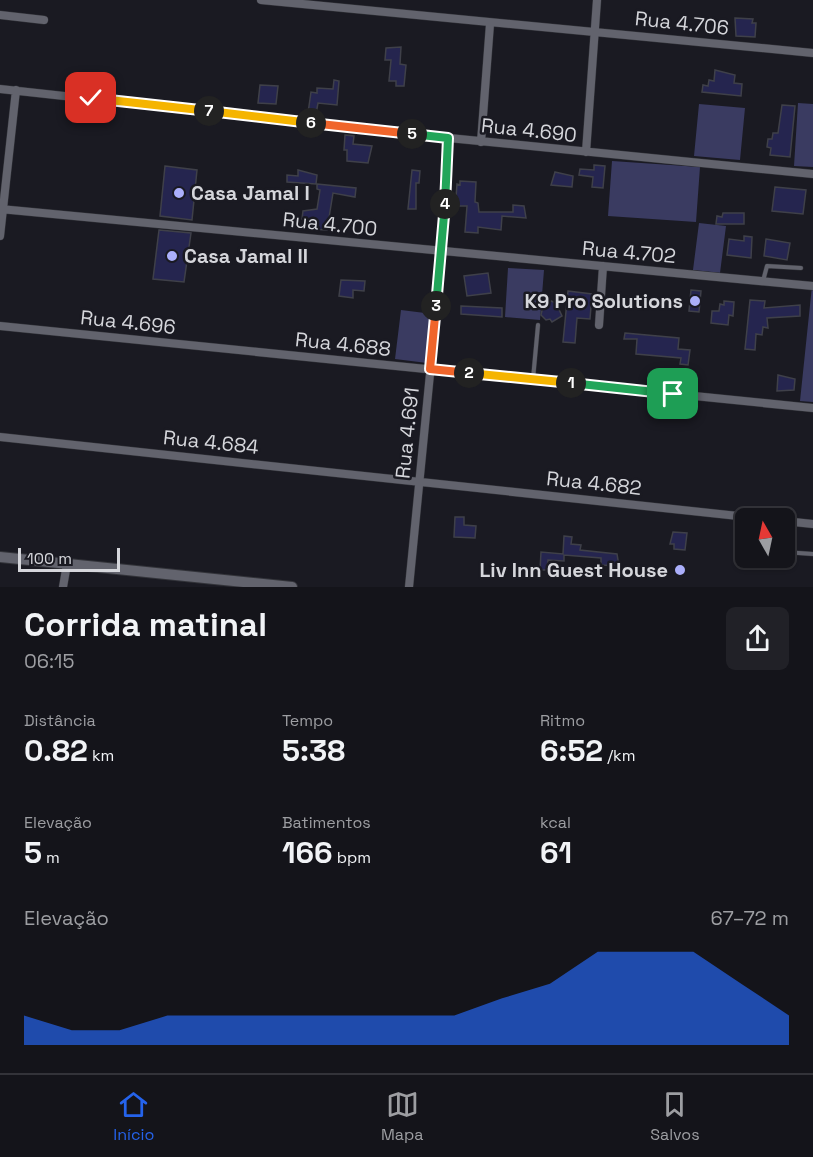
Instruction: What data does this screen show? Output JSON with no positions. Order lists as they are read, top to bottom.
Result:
{
  "streets": {
    "street": [
      "Rua 4.706",
      "Rua 4.690",
      "Rua 4.700",
      "Rua 4.702",
      "Rua 4.696",
      "Rua 4.688",
      "Rua 4.691",
      "Rua 4.684",
      "Rua 4.682"
    ]
  },
  "crossings": [
    ["Rua 4.690", "Rua 4.691"],
    ["Rua 4.700", "Rua 4.702"],
    ["Rua 4.700", "Rua 4.691"],
    ["Rua 4.702", "Rua 4.691"],
    ["Rua 4.696", "Rua 4.688"],
    ["Rua 4.688", "Rua 4.691"],
    ["Rua 4.691", "Rua 4.684"],
    ["Rua 4.691", "Rua 4.682"],
    ["Rua 4.684", "Rua 4.682"]
  ],
  "places": [
    "Casa Jamal I",
    "Casa Jamal II",
    "K9 Pro Solutions",
    "Liv Inn Guest House"
  ],
  "scale_bar": "100 m",
  "north": "top",
  "page": {
    "pins": [
      "7",
      "6",
      "5",
      "4",
      "3",
      "2",
      "1"
    ],
    "scale": "100 m",
    "heading": ["Corrida matinal", "06:15"],
    "stats": [
      ["Distância", "0.82 km"],
      ["Tempo", "5:38"],
      ["Ritmo", "6:52 /km"],
      ["Elevação", "5 m"],
      ["Batimentos", "166 bpm"],
      ["kcal", "61"]
    ],
    "chart": ["Elevação", "67–72 m"],
    "tabs": ["Início", "Mapa", "Salvos"]
  }
}
